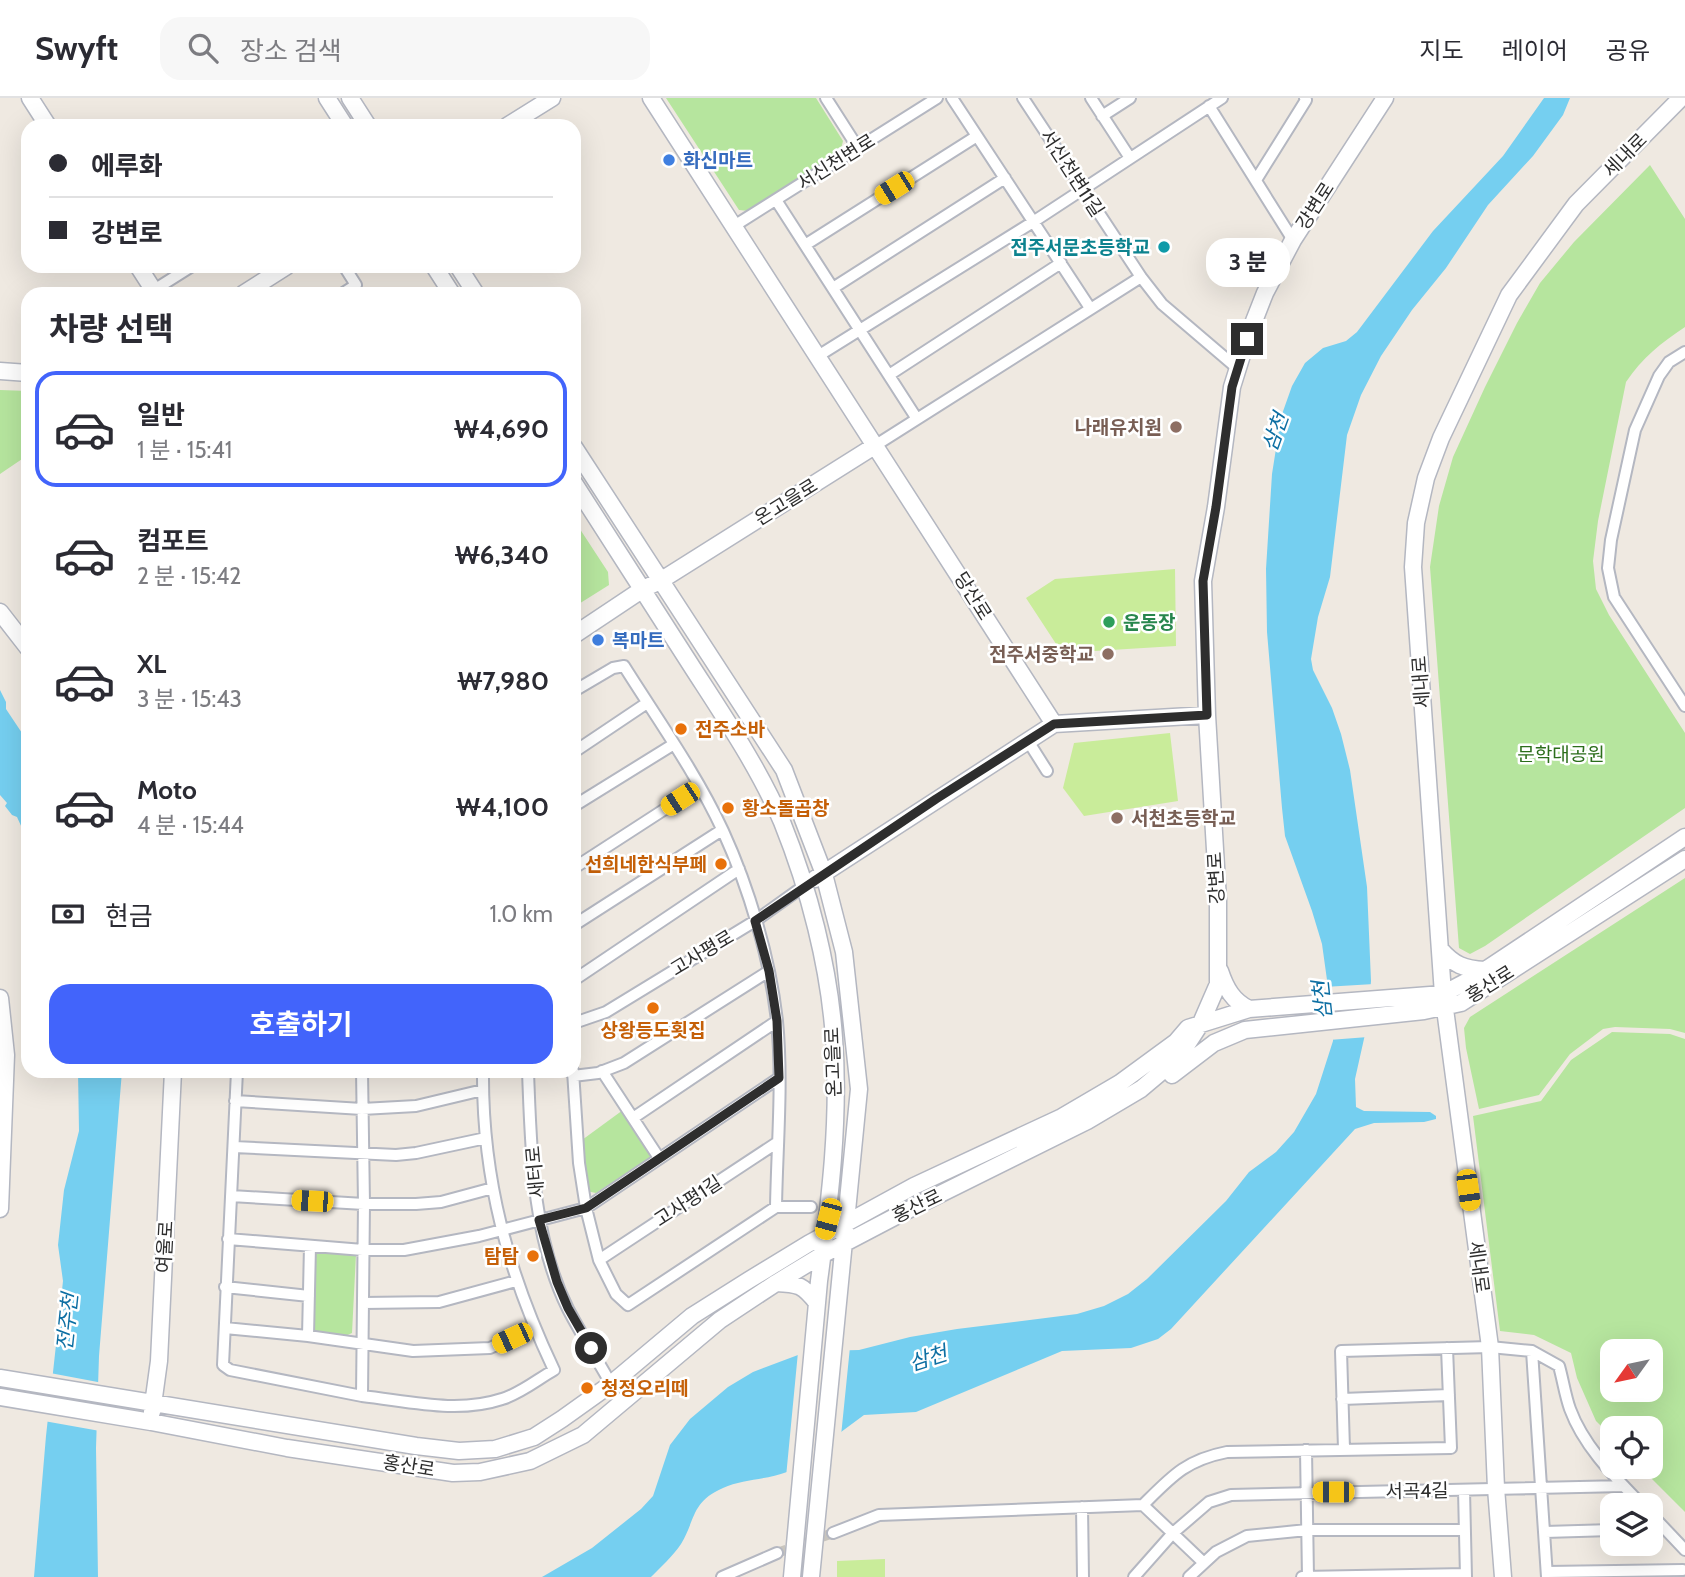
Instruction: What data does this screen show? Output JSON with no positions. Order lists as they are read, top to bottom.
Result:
{
  "streets": {
    "street": [
      "세내로",
      "서신천변로",
      "서신천변11길",
      "강변로",
      "온고을로",
      "당산로",
      "고사평로",
      "홍산로",
      "새터로",
      "고사평1길",
      "여울로",
      "서곡4길"
    ]
  },
  "crossings": [
    ["세내로", "홍산로"],
    ["세내로", "서곡4길"],
    ["서신천변로", "당산로"],
    ["서신천변11길", "강변로"],
    ["강변로", "홍산로"],
    ["온고을로", "당산로"],
    ["온고을로", "고사평로"],
    ["온고을로", "홍산로"],
    ["홍산로", "새터로"],
    ["홍산로", "여울로"]
  ],
  "water": ["삼천", "전주천"],
  "parks": ["문학대공원"],
  "places": [
    "화신마트",
    "전주서문초등학교",
    "나래유치원",
    "운동장",
    "복마트",
    "전주서중학교",
    "전주소바",
    "황소돌곱창",
    "서천초등학교",
    "선희네한식부페",
    "상왕등도횟집",
    "탐탐",
    "청정오리떼"
  ],
  "north": "bottom left",
  "page": {
    "header": "Swyft",
    "search": "장소 검색",
    "nav": ["지도", "레이어", "공유"],
    "banner": ["에루화", "강변로"],
    "bubble": "3 분",
    "heading": "차량 선택",
    "list": [
      {
        "name": "일반",
        "note": "1 분 · 15:41",
        "value": "₩4,690"
      },
      {
        "name": "컴포트",
        "note": "2 분 · 15:42",
        "value": "₩6,340"
      },
      {
        "name": "XL",
        "note": "3 분 · 15:43",
        "value": "₩7,980"
      },
      {
        "name": "Moto",
        "note": "4 분 · 15:44",
        "value": "₩4,100"
      }
    ],
    "pay": ["현금", "1.0 km"],
    "buttons": "호출하기"
  }
}
